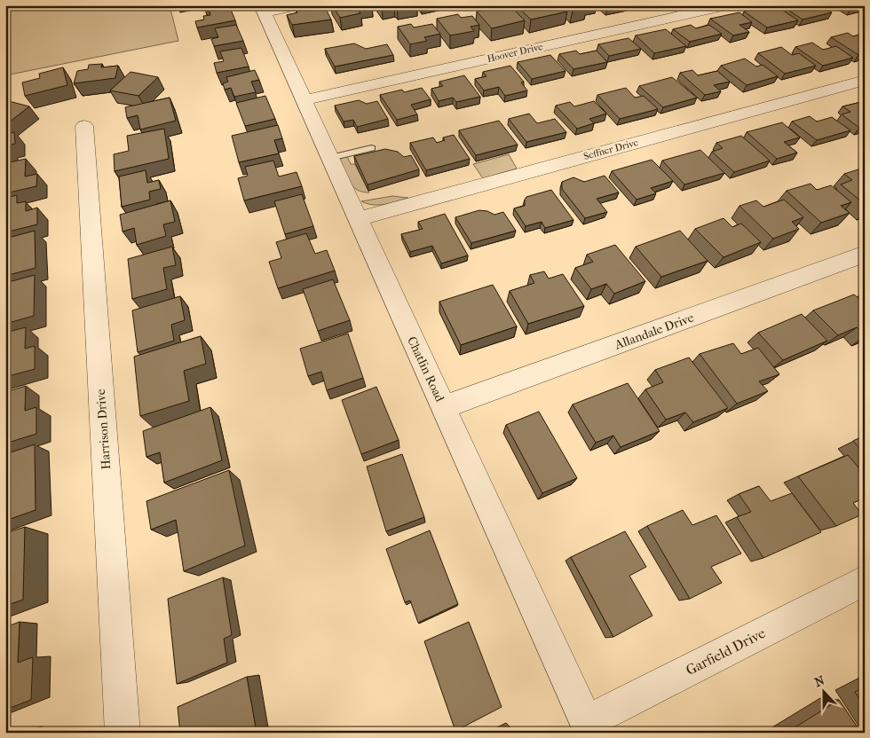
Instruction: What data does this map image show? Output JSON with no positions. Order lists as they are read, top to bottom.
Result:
{
  "streets": {
    "street": [
      "Hoover Drive",
      "Seffner Drive",
      "Allandale Drive",
      "Chatlin Road",
      "Harrison Drive",
      "Garfield Drive"
    ]
  },
  "crossings": [
    ["Hoover Drive", "Chatlin Road"],
    ["Seffner Drive", "Chatlin Road"],
    ["Allandale Drive", "Chatlin Road"],
    ["Chatlin Road", "Garfield Drive"]
  ],
  "north": "top"
}
